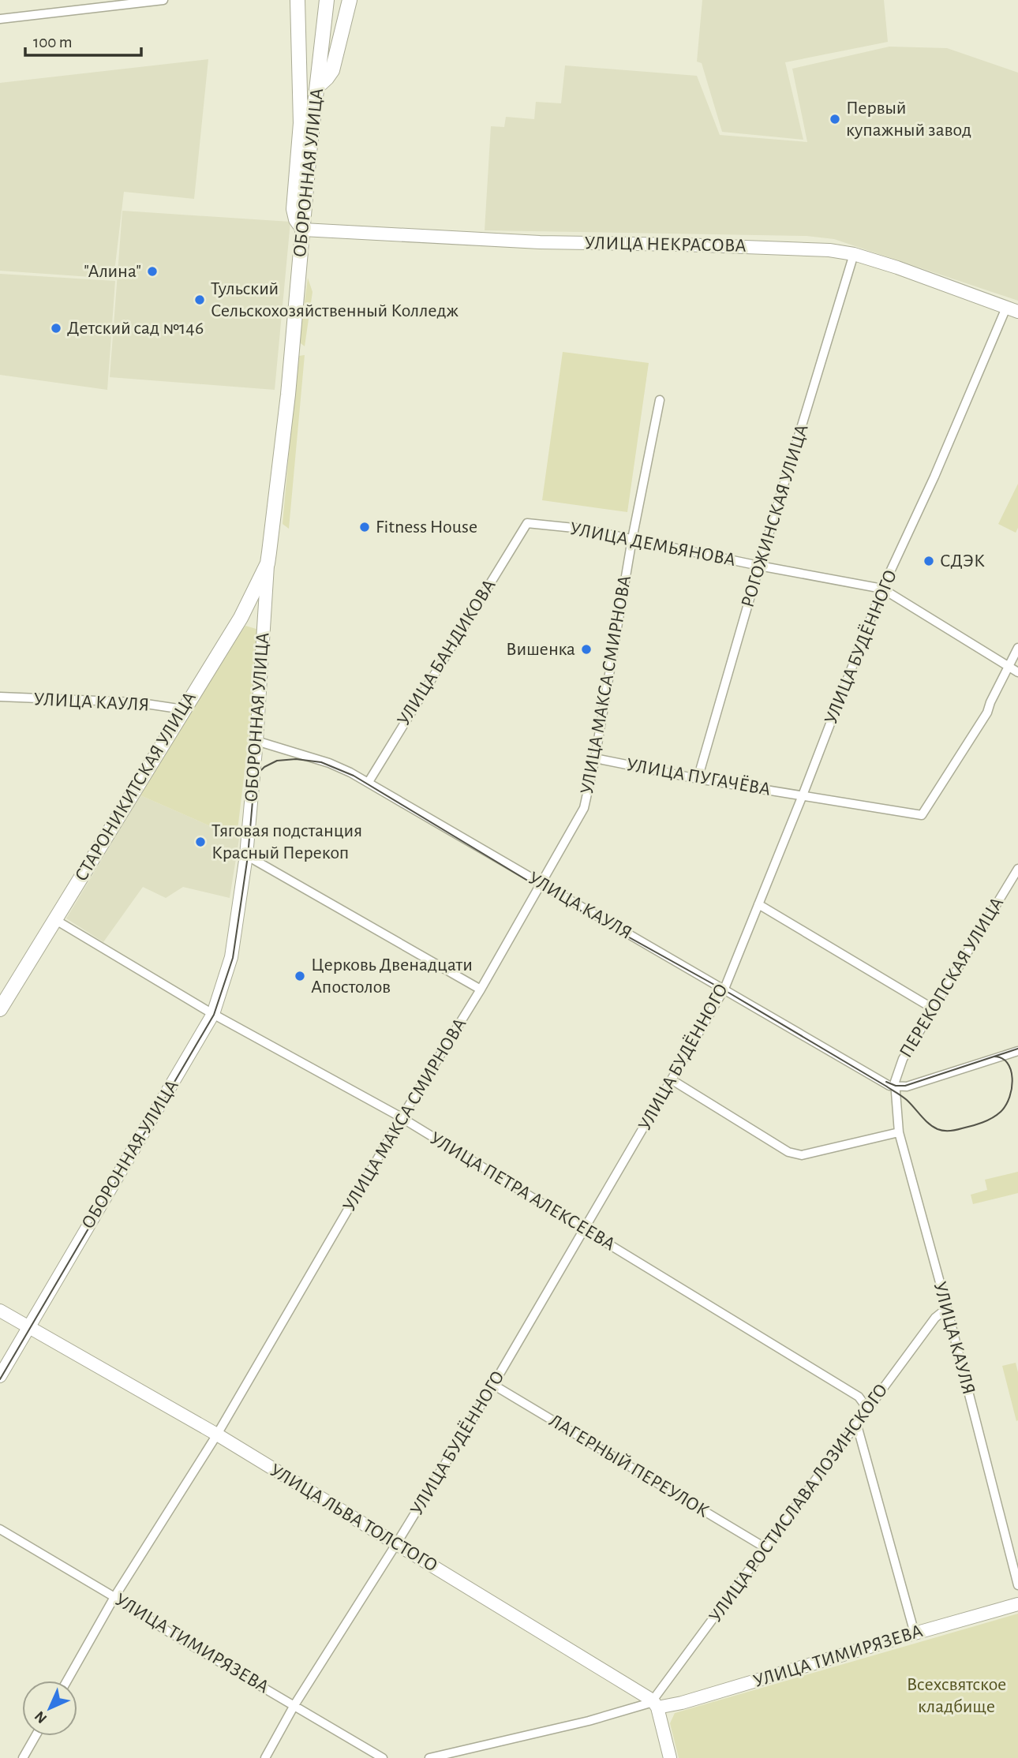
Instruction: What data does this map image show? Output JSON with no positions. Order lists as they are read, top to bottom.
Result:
{
  "streets": {
    "main road": ["ОБОРОННАЯ УЛИЦА", "СТАРОНИКИТСКАЯ УЛИЦА"],
    "street": [
      "УЛИЦА НЕКРАСОВА",
      "РОГОЖИНСКАЯ УЛИЦА",
      "УЛИЦА ДЕМЬЯНОВА",
      "УЛИЦА БУДЁННОГО",
      "УЛИЦА БАНДИКОВА",
      "УЛИЦА МАКСА СМИРНОВА",
      "УЛИЦА КАУЛЯ",
      "УЛИЦА ПУГАЧЁВА",
      "ПЕРЕКОПСКАЯ УЛИЦА",
      "УЛИЦА ПЕТРА АЛЕКСЕЕВА",
      "ЛАГЕРНЫЙ ПЕРЕУЛОК",
      "УЛИЦА РОСТИСЛАВА ЛОЗИНСКОГО",
      "УЛИЦА ЛЬВА ТОЛСТОГО",
      "УЛИЦА ТИМИРЯЗЕВА"
    ]
  },
  "crossings": [
    ["ОБОРОННАЯ УЛИЦА", "УЛИЦА НЕКРАСОВА"],
    ["ОБОРОННАЯ УЛИЦА", "УЛИЦА КАУЛЯ"],
    ["ОБОРОННАЯ УЛИЦА", "СТАРОНИКИТСКАЯ УЛИЦА"],
    ["ОБОРОННАЯ УЛИЦА", "УЛИЦА ПЕТРА АЛЕКСЕЕВА"],
    ["ОБОРОННАЯ УЛИЦА", "УЛИЦА ЛЬВА ТОЛСТОГО"],
    ["УЛИЦА НЕКРАСОВА", "РОГОЖИНСКАЯ УЛИЦА"],
    ["УЛИЦА НЕКРАСОВА", "УЛИЦА БУДЁННОГО"],
    ["РОГОЖИНСКАЯ УЛИЦА", "УЛИЦА ДЕМЬЯНОВА"],
    ["РОГОЖИНСКАЯ УЛИЦА", "УЛИЦА ПУГАЧЁВА"],
    ["УЛИЦА ДЕМЬЯНОВА", "УЛИЦА БУДЁННОГО"],
    ["УЛИЦА ДЕМЬЯНОВА", "УЛИЦА БАНДИКОВА"],
    ["УЛИЦА ДЕМЬЯНОВА", "УЛИЦА МАКСА СМИРНОВА"],
    ["УЛИЦА ДЕМЬЯНОВА", "УЛИЦА ПУГАЧЁВА"],
    ["УЛИЦА БУДЁННОГО", "УЛИЦА КАУЛЯ"],
    ["УЛИЦА БУДЁННОГО", "УЛИЦА ПУГАЧЁВА"],
    ["УЛИЦА БУДЁННОГО", "УЛИЦА ПЕТРА АЛЕКСЕЕВА"],
    ["УЛИЦА БУДЁННОГО", "ЛАГЕРНЫЙ ПЕРЕУЛОК"],
    ["УЛИЦА БУДЁННОГО", "УЛИЦА ЛЬВА ТОЛСТОГО"],
    ["УЛИЦА БУДЁННОГО", "УЛИЦА ТИМИРЯЗЕВА"],
    ["УЛИЦА БАНДИКОВА", "УЛИЦА КАУЛЯ"],
    ["УЛИЦА МАКСА СМИРНОВА", "УЛИЦА КАУЛЯ"],
    ["УЛИЦА МАКСА СМИРНОВА", "УЛИЦА ПУГАЧЁВА"],
    ["УЛИЦА МАКСА СМИРНОВА", "УЛИЦА ПЕТРА АЛЕКСЕЕВА"],
    ["УЛИЦА МАКСА СМИРНОВА", "УЛИЦА ЛЬВА ТОЛСТОГО"],
    ["УЛИЦА МАКСА СМИРНОВА", "УЛИЦА ТИМИРЯЗЕВА"],
    ["УЛИЦА КАУЛЯ", "СТАРОНИКИТСКАЯ УЛИЦА"],
    ["УЛИЦА КАУЛЯ", "ПЕРЕКОПСКАЯ УЛИЦА"],
    ["УЛИЦА КАУЛЯ", "УЛИЦА РОСТИСЛАВА ЛОЗИНСКОГО"],
    ["СТАРОНИКИТСКАЯ УЛИЦА", "УЛИЦА ПЕТРА АЛЕКСЕЕВА"],
    ["УЛИЦА ПЕТРА АЛЕКСЕЕВА", "УЛИЦА РОСТИСЛАВА ЛОЗИНСКОГО"],
    ["ЛАГЕРНЫЙ ПЕРЕУЛОК", "УЛИЦА РОСТИСЛАВА ЛОЗИНСКОГО"],
    ["УЛИЦА РОСТИСЛАВА ЛОЗИНСКОГО", "УЛИЦА ЛЬВА ТОЛСТОГО"],
    ["УЛИЦА РОСТИСЛАВА ЛОЗИНСКОГО", "УЛИЦА ТИМИРЯЗЕВА"],
    ["УЛИЦА ЛЬВА ТОЛСТОГО", "УЛИЦА ТИМИРЯЗЕВА"]
  ],
  "parks": ["Всехсвятское кладбище"],
  "places": [
    "Первый купажный завод",
    "\"Алина\"",
    "Тульский Сельскохозяйственный Колледж",
    "Детский сад №146",
    "Fitness House",
    "СДЭК",
    "Вишенка",
    "Тяговая подстанция Красный Перекоп",
    "Церковь Двенадцати Апостолов"
  ],
  "scale_bar": "100 m",
  "north": "bottom left"
}
